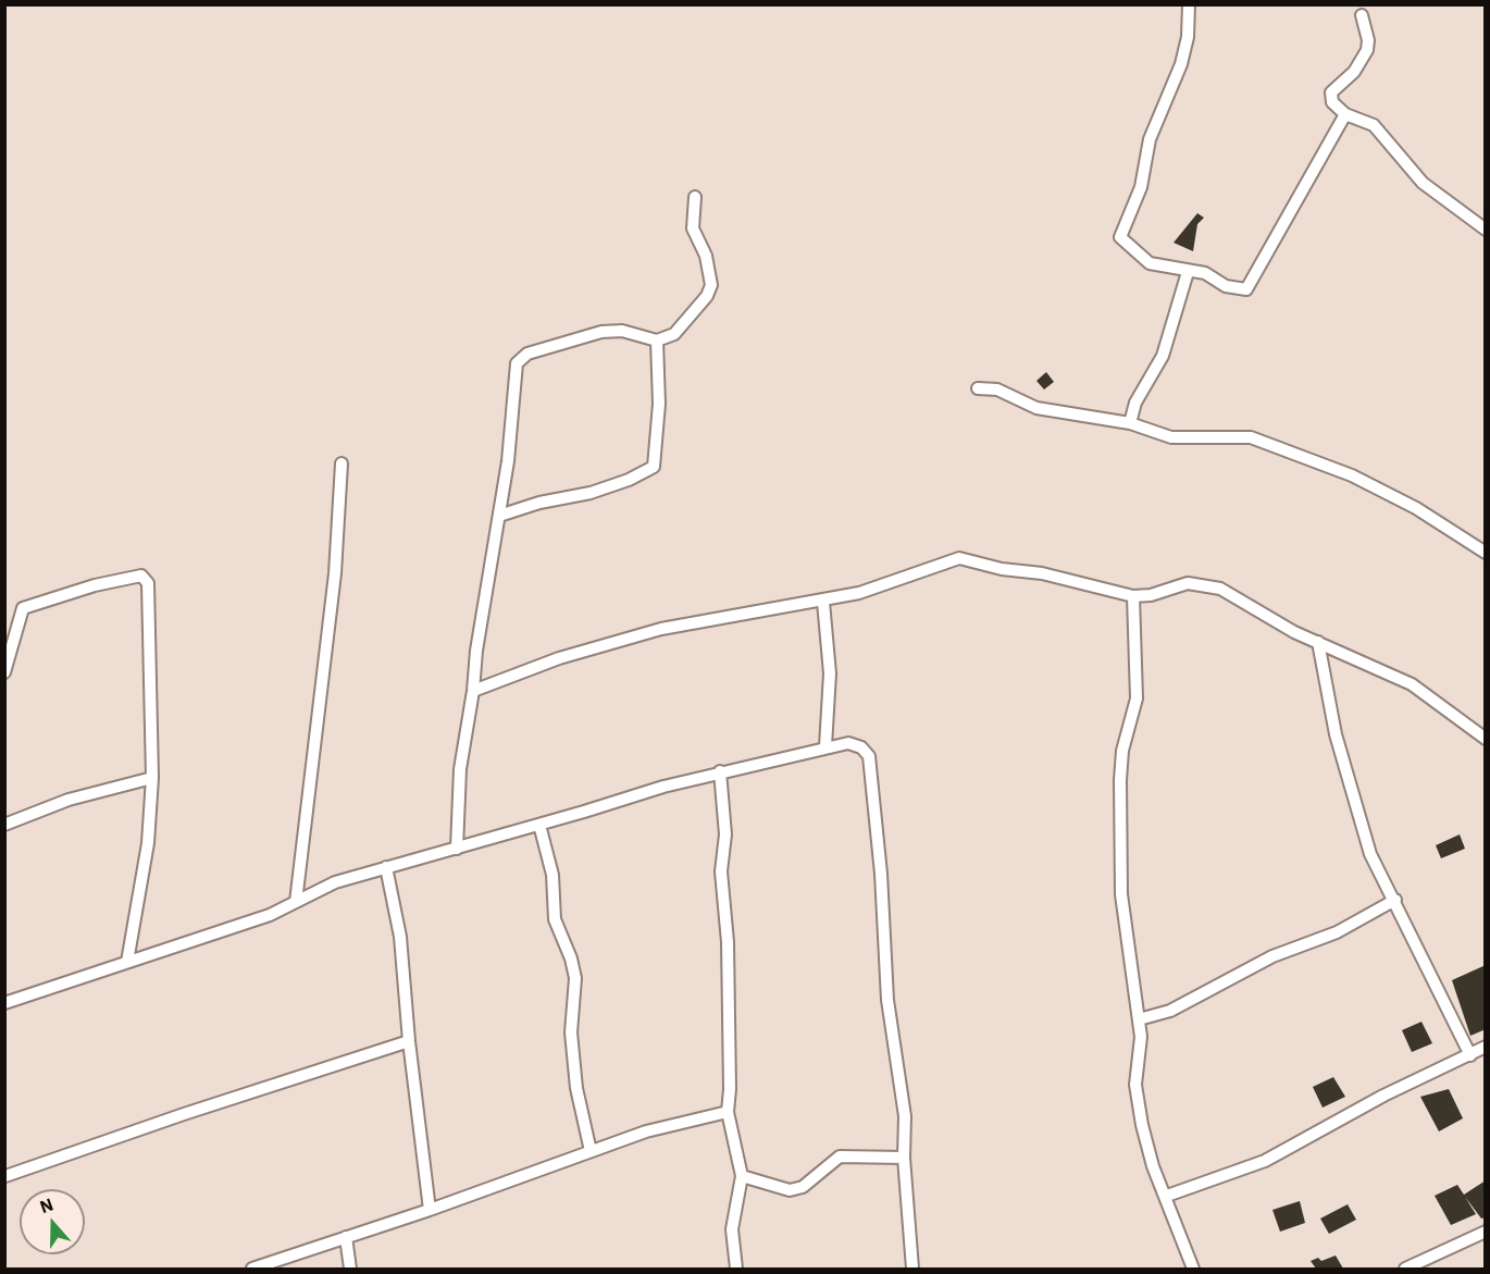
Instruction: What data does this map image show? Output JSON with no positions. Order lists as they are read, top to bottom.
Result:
{
  "north": "top"
}
